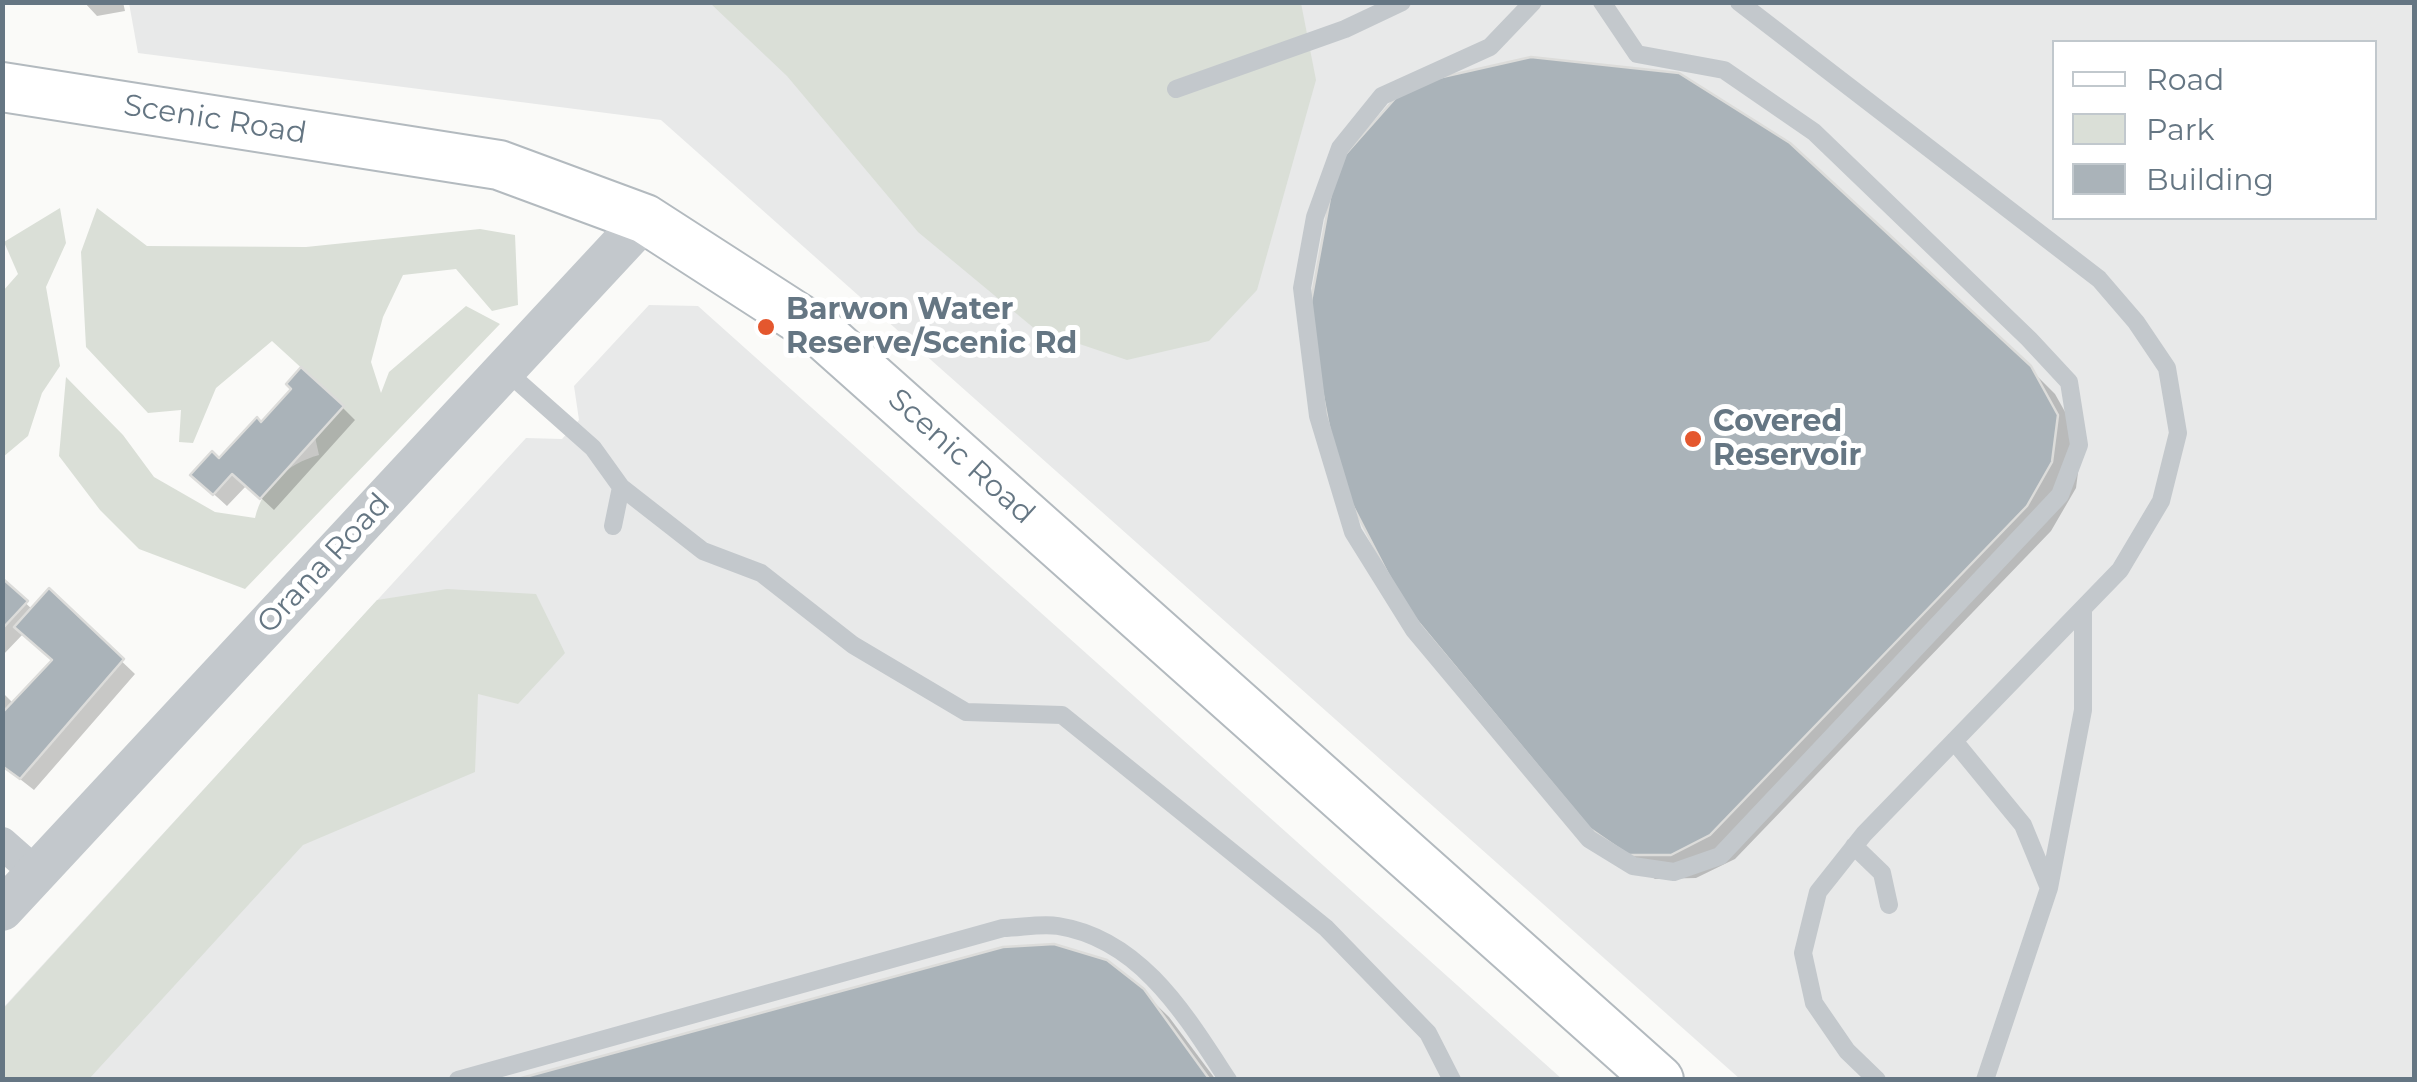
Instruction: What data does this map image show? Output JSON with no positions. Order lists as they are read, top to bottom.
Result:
{
  "streets": {
    "main road": ["Scenic Road"],
    "street": ["Orana Road"]
  },
  "crossings": [
    ["Scenic Road", "Orana Road"]
  ],
  "places": ["Barwon Water Reserve/Scenic Rd", "Covered Reservoir"],
  "legend": ["Road", "Park", "Building"]
}
